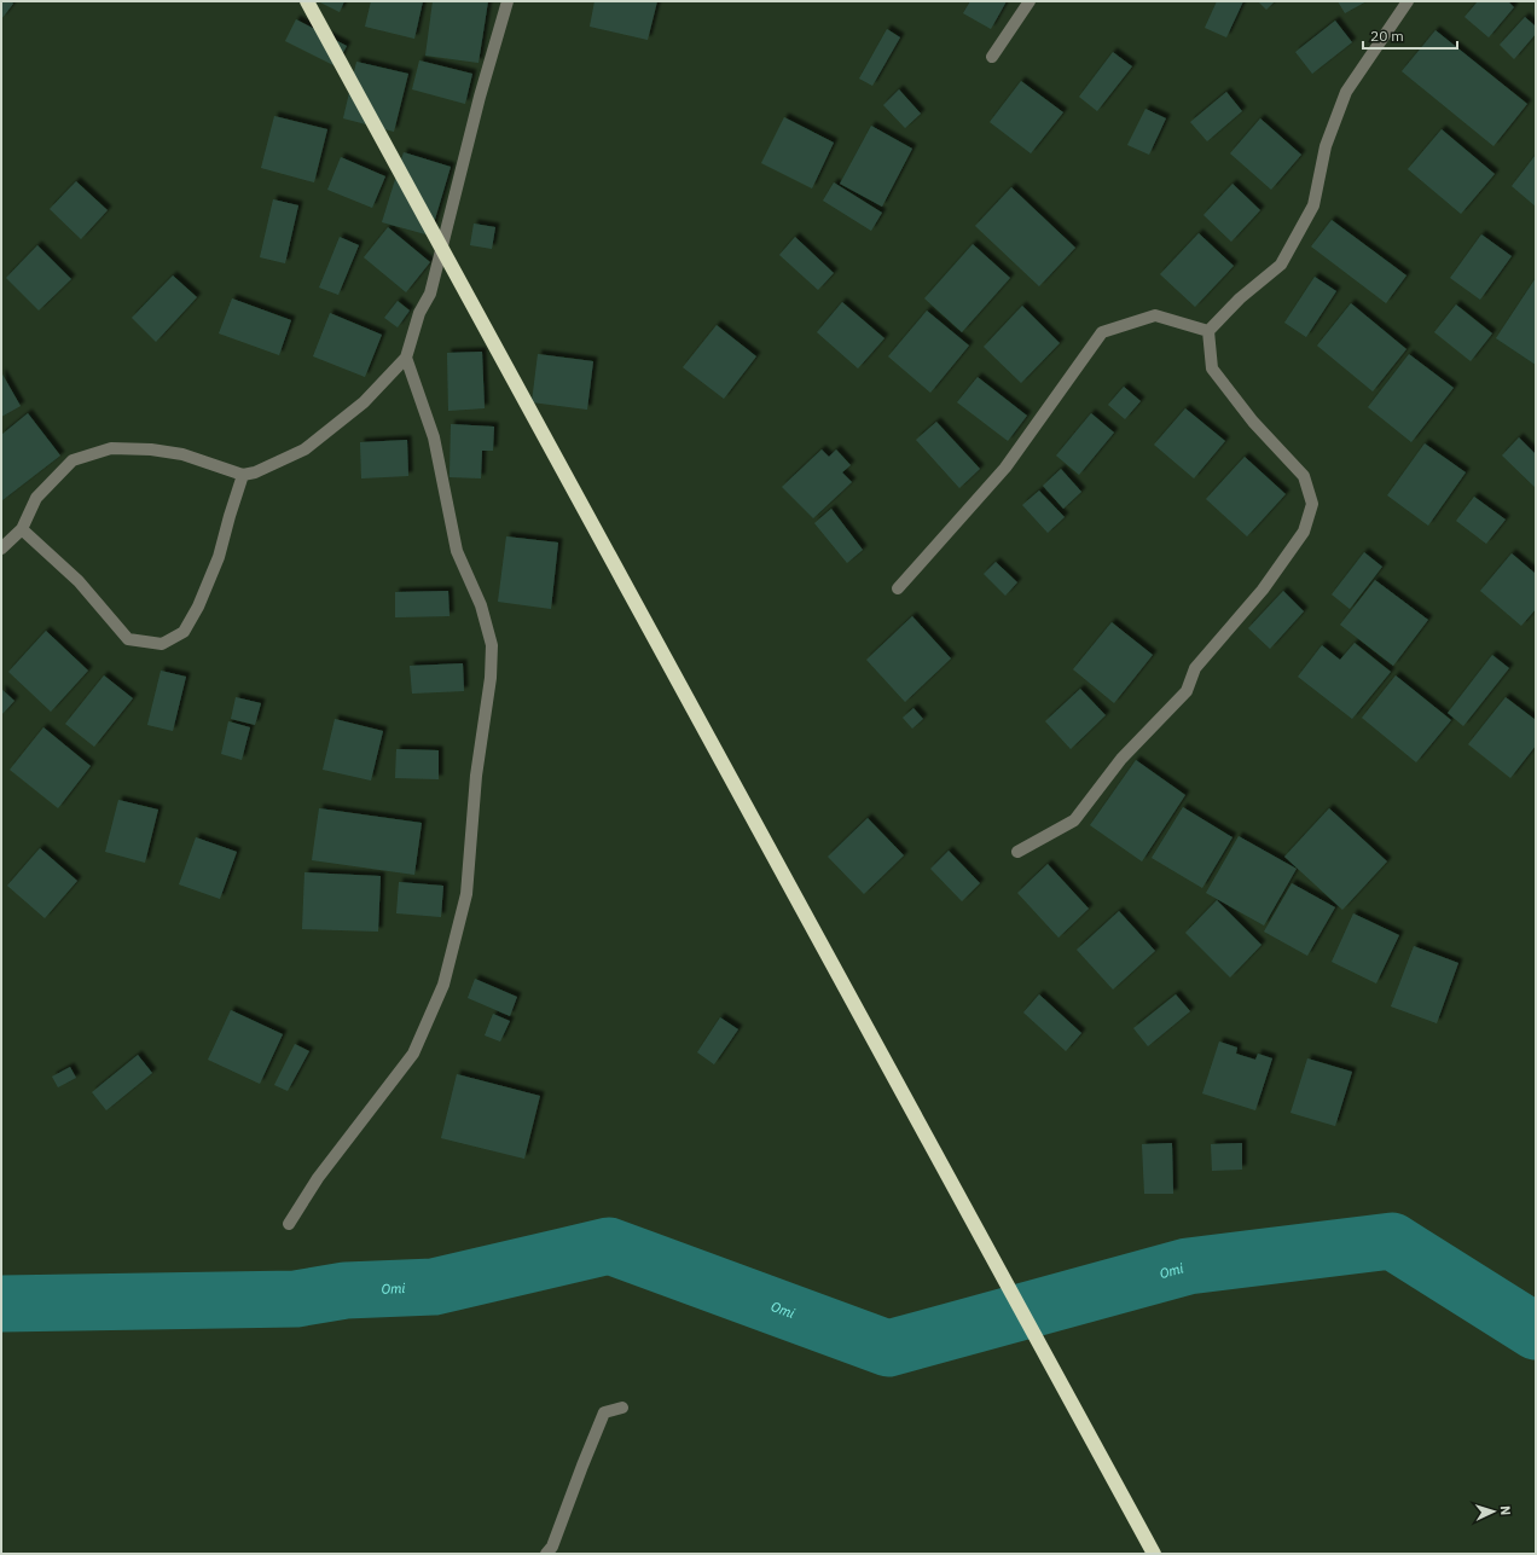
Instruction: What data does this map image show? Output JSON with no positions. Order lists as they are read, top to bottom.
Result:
{
  "water": ["Omi"],
  "scale_bar": "20 m",
  "north": "right"
}
